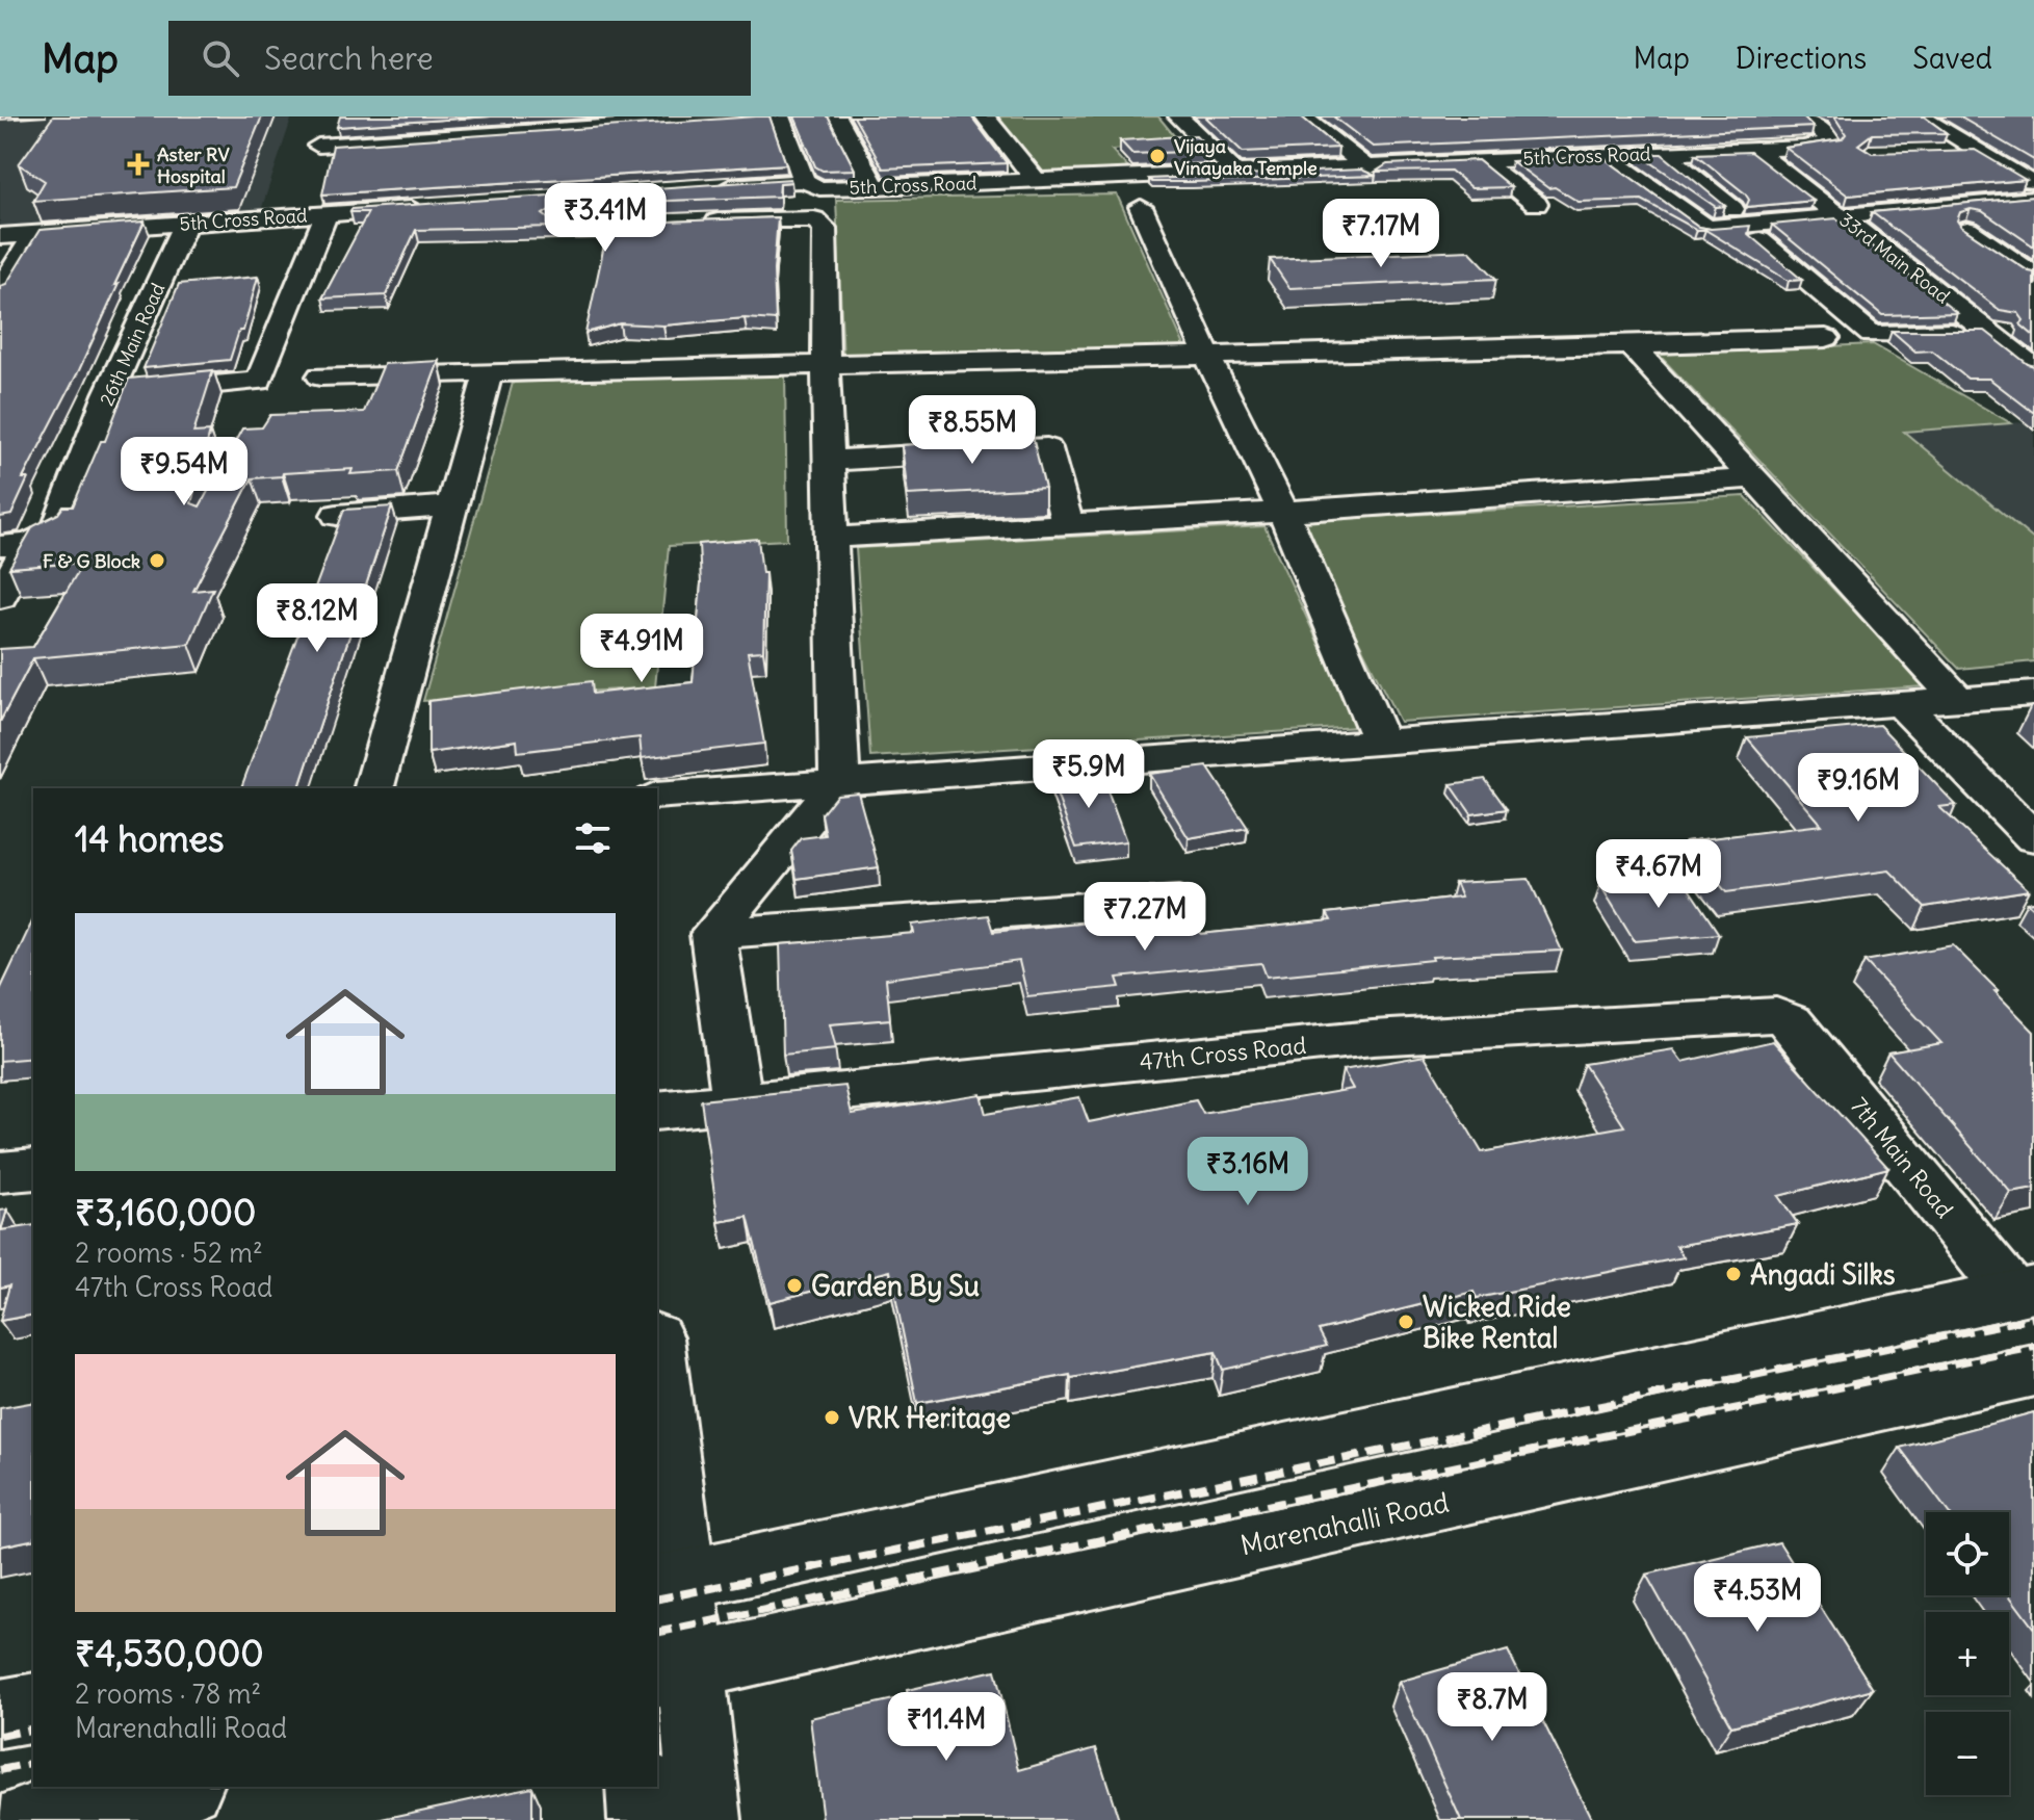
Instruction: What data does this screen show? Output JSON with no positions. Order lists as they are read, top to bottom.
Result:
{
  "streets": {
    "street": [
      "5th Cross Road",
      "33rd Main Road",
      "26th Main Road",
      "47th Cross Road",
      "7th Main Road",
      "Marenahalli Road"
    ]
  },
  "crossings": [
    ["5th Cross Road", "33rd Main Road"],
    ["5th Cross Road", "26th Main Road"],
    ["47th Cross Road", "7th Main Road"]
  ],
  "places": {
    "other": [
      "Vijaya Vinayaka Temple",
      "F & G Block",
      "Angadi Silks",
      "Garden By Su",
      "Wicked Ride Bike Rental",
      "VRK Heritage"
    ],
    "health": ["Aster RV Hospital"]
  },
  "page": {
    "header": "Map",
    "search": "Search here",
    "nav": ["Map", "Directions", "Saved"],
    "price": [
      "₹3.41M",
      "₹7.17M",
      "₹8.55M",
      "₹9.54M",
      "₹8.12M",
      "₹4.91M",
      "₹5.9M",
      "₹9.16M",
      "₹4.67M",
      "₹7.27M",
      "₹3.16M",
      "₹4.53M",
      "₹8.7M",
      "₹11.4M"
    ],
    "heading": "14 homes",
    "list": [
      {
        "name": "₹3,160,000",
        "note": "2 rooms · 52 m² · 47th Cross Road"
      },
      {
        "name": "₹4,530,000",
        "note": "2 rooms · 78 m² · Marenahalli Road"
      }
    ],
    "map_buttons": ["+", "−"]
  }
}
